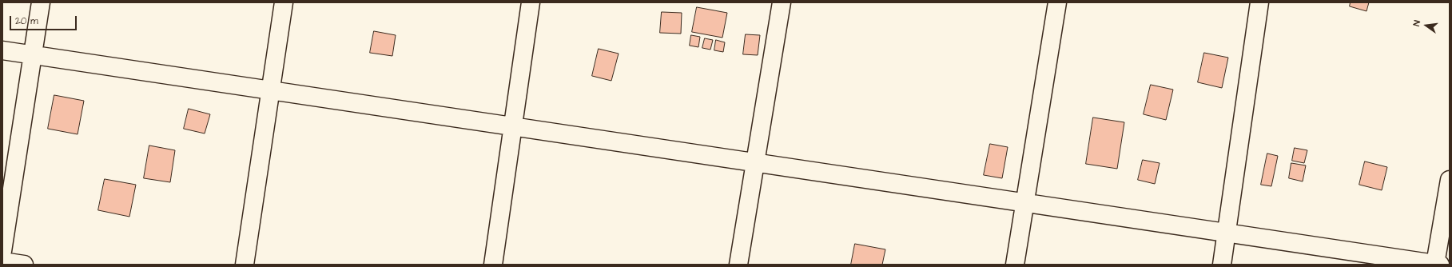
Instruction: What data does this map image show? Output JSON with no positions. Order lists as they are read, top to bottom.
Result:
{
  "scale_bar": "20 m",
  "north": "left"
}
